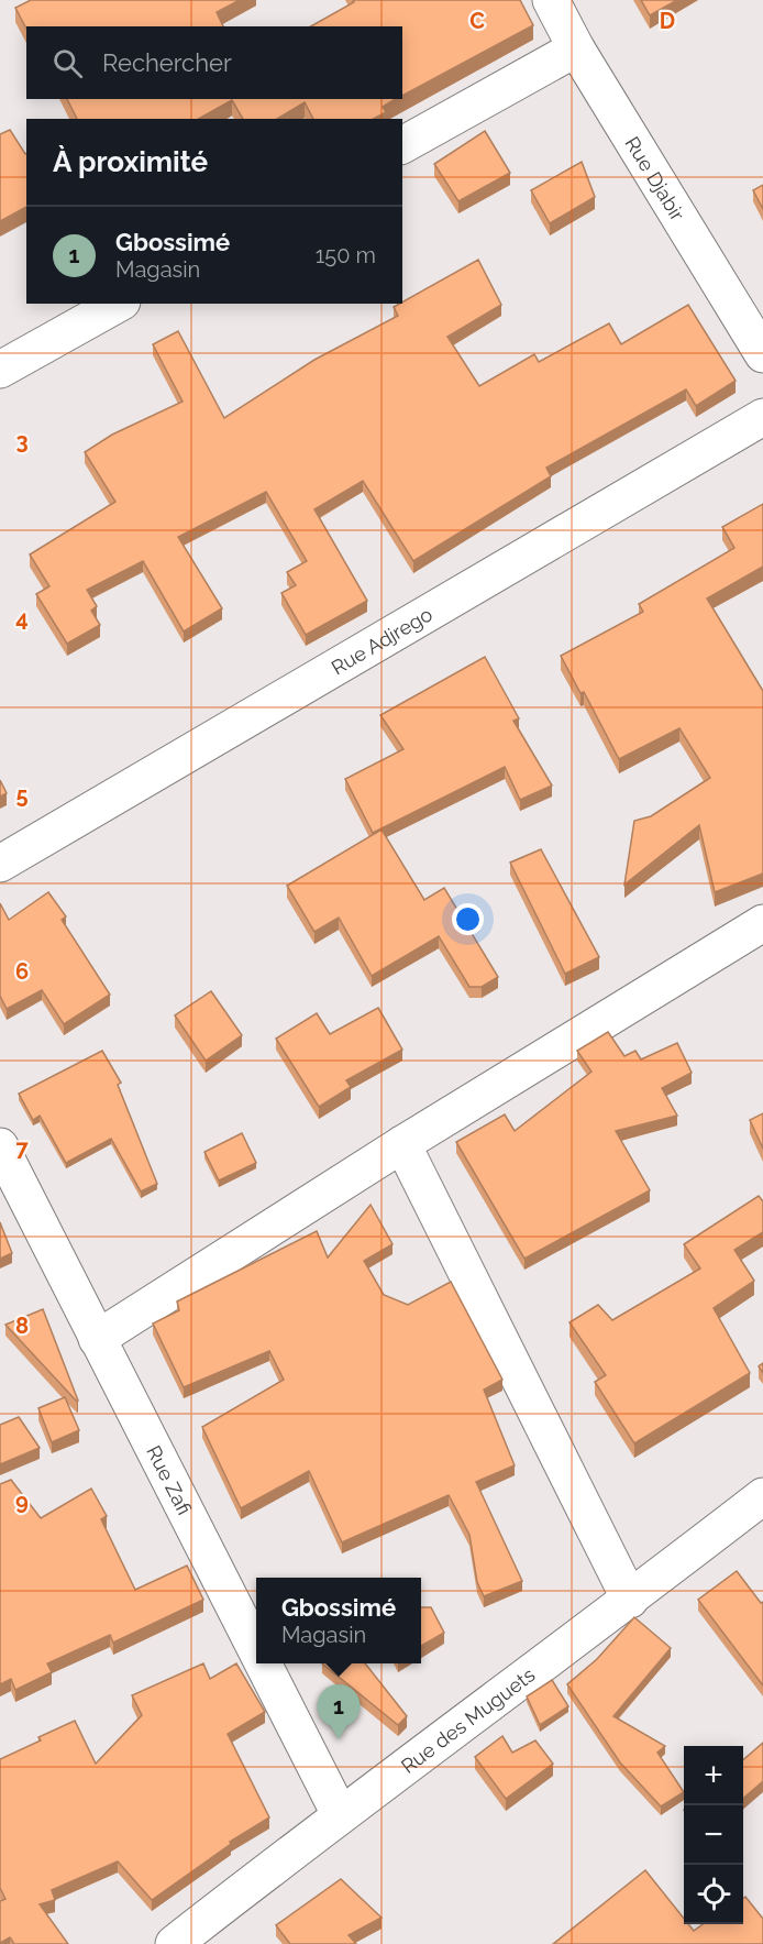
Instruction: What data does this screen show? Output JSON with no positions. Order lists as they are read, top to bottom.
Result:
{
  "streets": {
    "street": [
      "Rue Djabir",
      "Rue Adjrego",
      "Rue Zafi",
      "Rue des Muguets"
    ]
  },
  "crossings": [
    ["Rue Zafi", "Rue des Muguets"]
  ],
  "page": {
    "search": "Rechercher",
    "heading": "À proximité",
    "list": [
      {
        "mark": "1",
        "name": "Gbossimé",
        "note": "Magasin",
        "value": "150 m"
      }
    ],
    "popup": ["Gbossimé", "Magasin"],
    "pins": "1",
    "map_buttons": ["+", "−"]
  },
  "grid": {
    "columns": ["C", "D"],
    "rows": [
      "3",
      "4",
      "5",
      "6",
      "7",
      "8",
      "9"
    ]
  }
}
